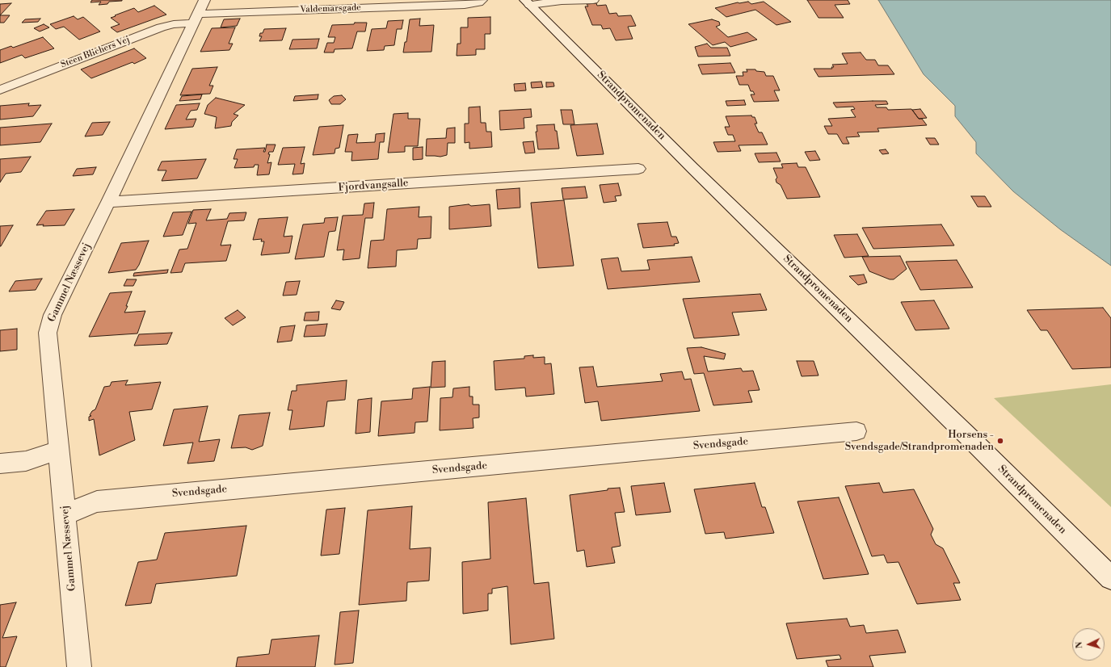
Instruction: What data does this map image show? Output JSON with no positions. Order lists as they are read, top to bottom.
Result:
{
  "streets": {
    "street": [
      "Valdemarsgade",
      "Steen Blichers Vej",
      "Strandpromenaden",
      "Fjordvangsalle",
      "Gammel Næssevej",
      "Svendsgade"
    ]
  },
  "crossings": [
    ["Valdemarsgade", "Steen Blichers Vej"],
    ["Valdemarsgade", "Gammel Næssevej"],
    ["Steen Blichers Vej", "Gammel Næssevej"],
    ["Fjordvangsalle", "Gammel Næssevej"],
    ["Gammel Næssevej", "Svendsgade"]
  ],
  "places": ["Horsens - Svendsgade/Strandpromenaden"],
  "north": "left"
}
